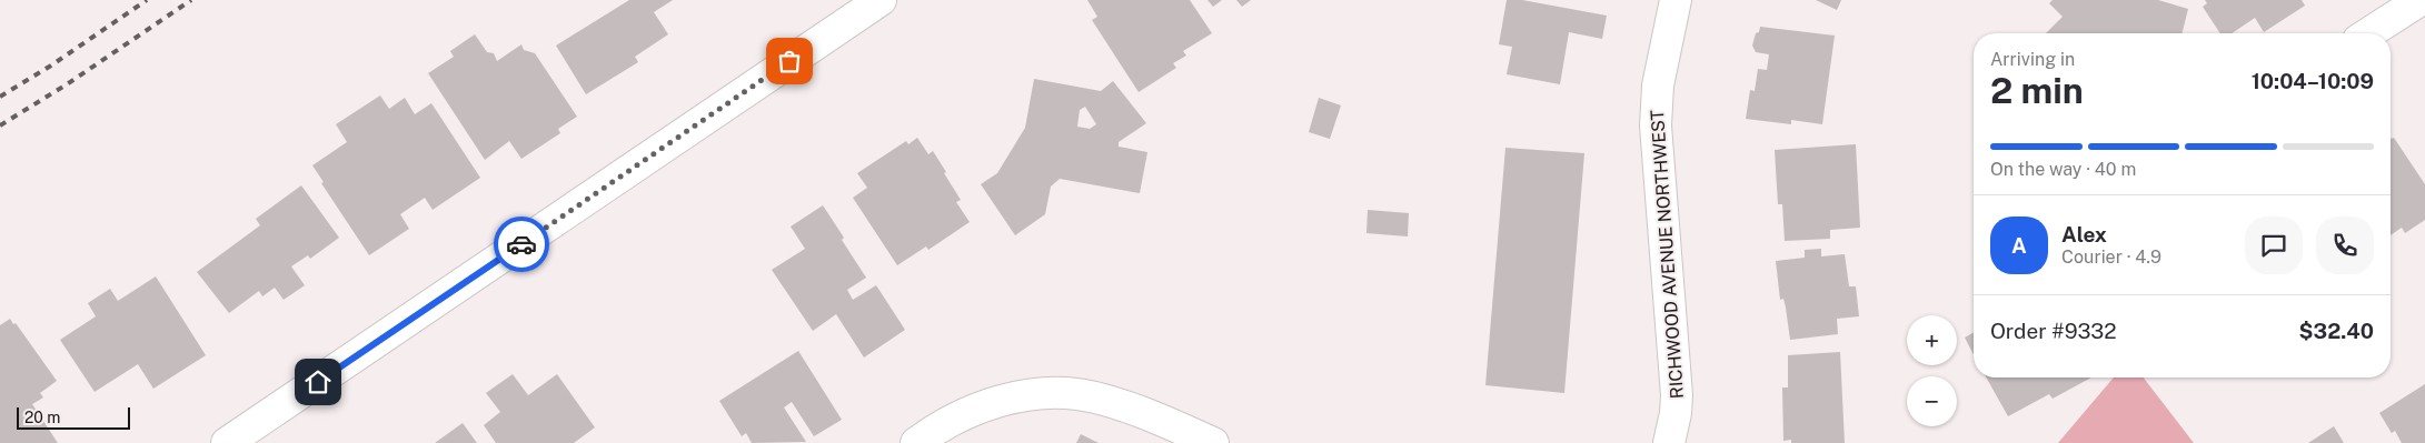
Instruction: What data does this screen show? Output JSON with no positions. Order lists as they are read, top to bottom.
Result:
{
  "streets": {
    "street": ["RICHWOOD AVENUE NORTHWEST"]
  },
  "scale_bar": "20 m",
  "page": {
    "heading": ["2 min", "Arriving in", "10:04–10:09"],
    "panel": [
      "Alex",
      "Courier · 4.9",
      "Order #9332",
      "$32.40"
    ],
    "bar": "On the way · 40 m",
    "round": "A",
    "map_buttons": ["+", "−"],
    "scale": "20 m"
  }
}
